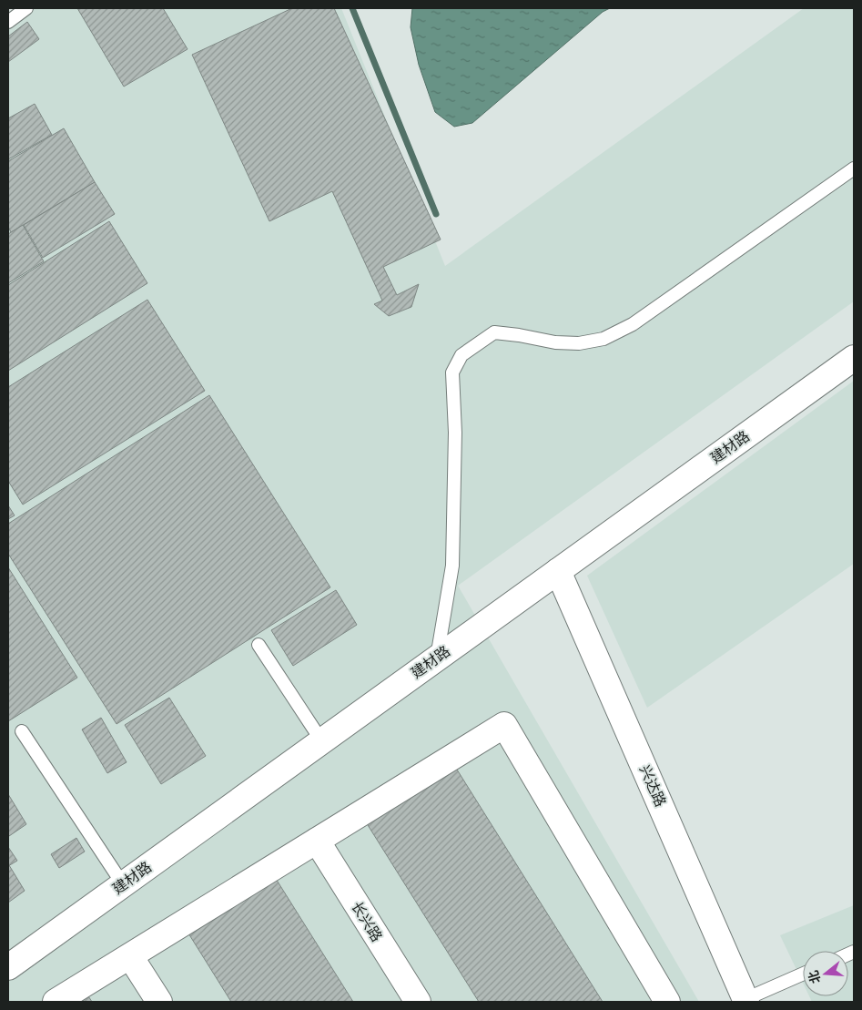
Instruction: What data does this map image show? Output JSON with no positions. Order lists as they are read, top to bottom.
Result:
{
  "streets": {
    "street": ["建材路", "兴达路", "长兴路"]
  },
  "crossings": [
    ["建材路", "兴达路"]
  ],
  "north": "left"
}
